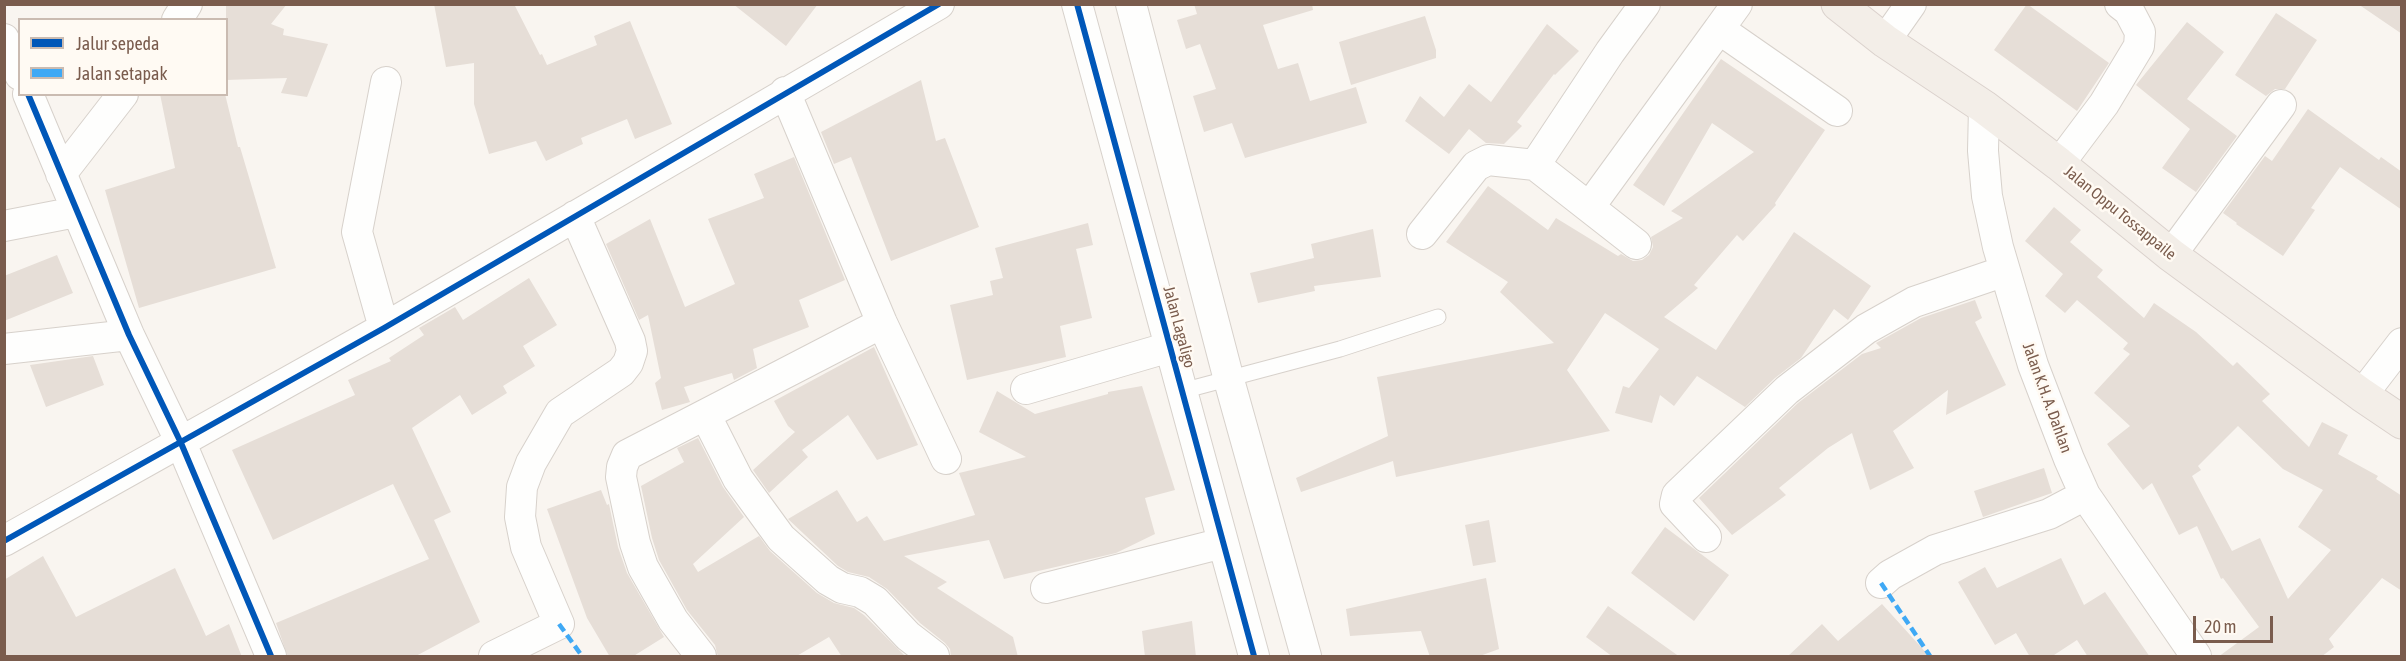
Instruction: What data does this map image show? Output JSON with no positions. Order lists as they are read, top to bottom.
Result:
{
  "streets": {
    "main road": ["Jalan Oppu Tossappaile"],
    "street": ["Jalan Lagaligo", "Jalan K.H. A. Dahlan"]
  },
  "crossings": [
    ["Jalan Oppu Tossappaile", "Jalan K.H. A. Dahlan"]
  ],
  "legend": ["Jalur sepeda", "Jalan setapak"],
  "scale_bar": "20 m"
}
